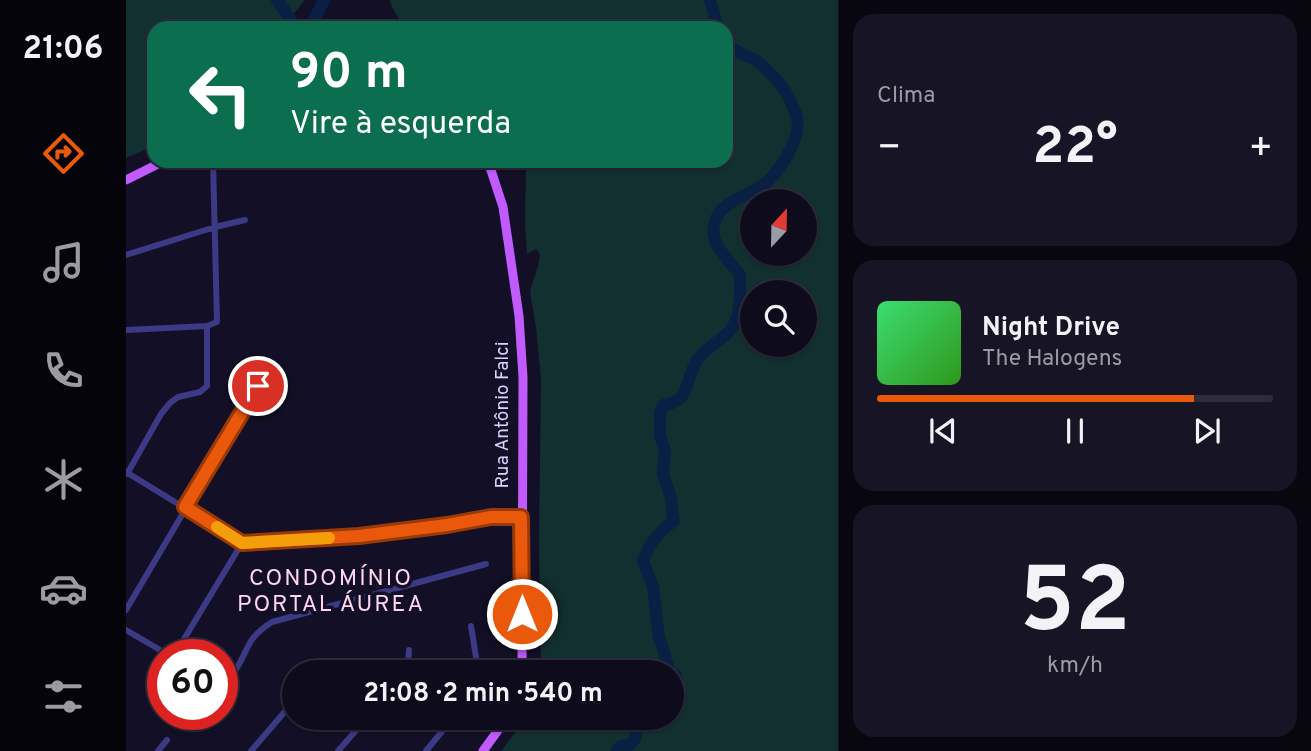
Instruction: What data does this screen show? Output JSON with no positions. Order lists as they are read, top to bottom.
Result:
{
  "streets": {
    "main road": ["Rua Antônio Falci"]
  },
  "districts": ["CONDOMÍNIO PORTAL ÁUREA"],
  "north": "top",
  "page": {
    "tabs": "21:06",
    "tile": [
      "Clima",
      ["52", "km/h"]
    ],
    "turn": ["90 m", "Vire à esquerda"],
    "heat": ["−", "22°", "+"],
    "song": ["Night Drive", "The Halogens"],
    "limit": "60",
    "trip": "21:08 · 2 min · 540 m"
  }
}
